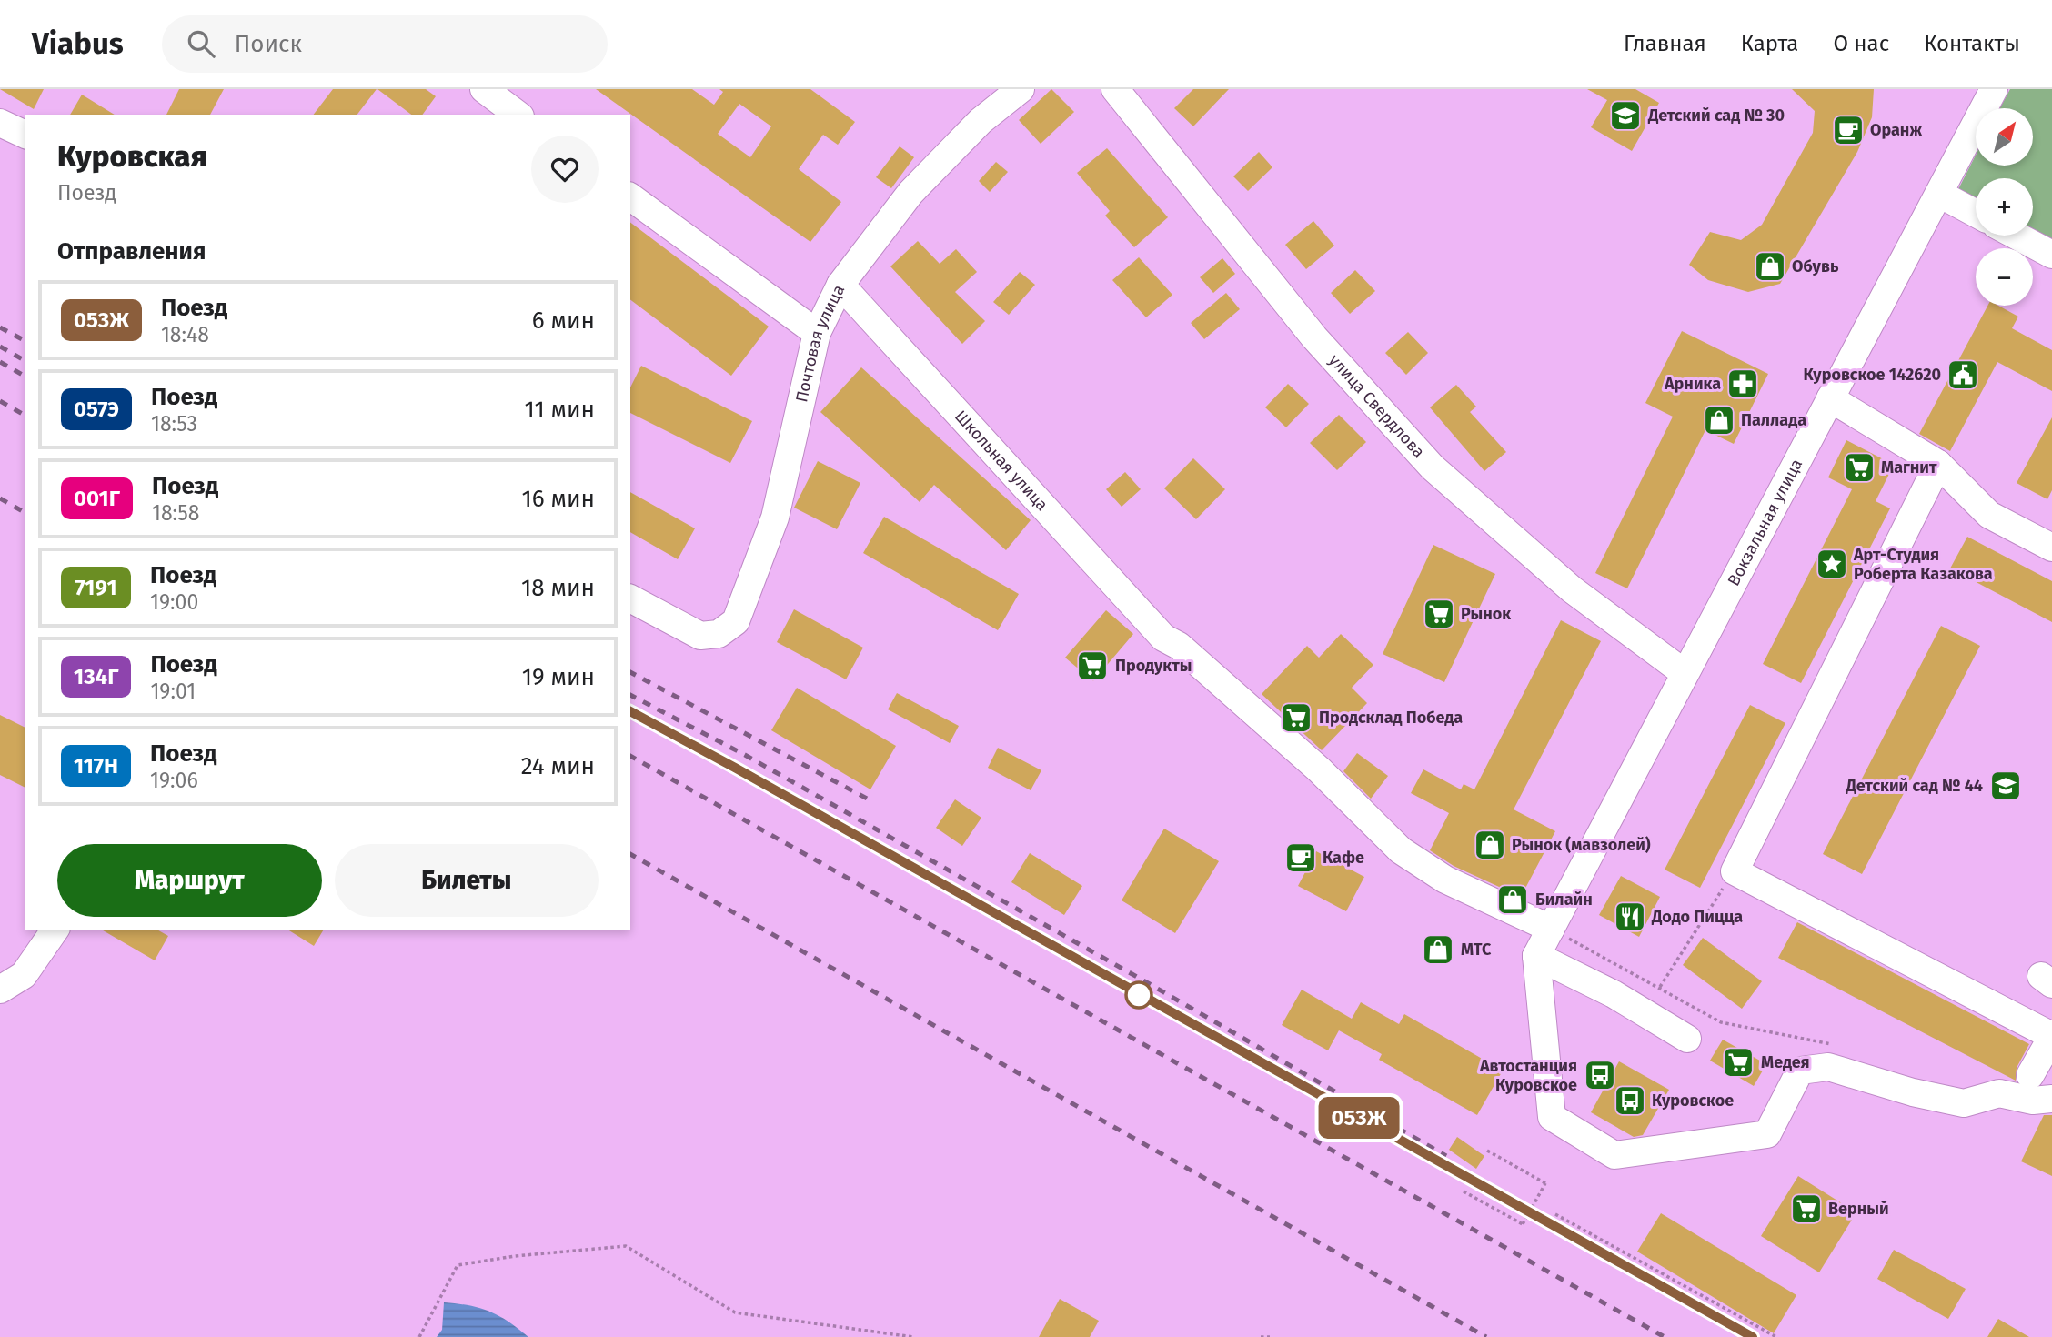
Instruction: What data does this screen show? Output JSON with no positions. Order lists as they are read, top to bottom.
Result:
{
  "streets": {
    "street": [
      "Почтовая улица",
      "улица Свердлова",
      "Школьная улица",
      "Вокзальная улица"
    ]
  },
  "crossings": [
    ["Почтовая улица", "Школьная улица"],
    ["улица Свердлова", "Вокзальная улица"],
    ["Школьная улица", "Вокзальная улица"]
  ],
  "places": {
    "school or university": ["Детский сад № 30", "Детский сад № 44"],
    "cafe": ["Оранж", "Кафе"],
    "shop": [
      "Обувь",
      "Паллада",
      "Рынок (мавзолей)",
      "Билайн",
      "МТС"
    ],
    "public building": ["Куровское 142620"],
    "pharmacy": ["Арника"],
    "supermarket": [
      "Магнит",
      "Рынок",
      "Продукты",
      "Продсклад Победа",
      "Медея",
      "Верный"
    ],
    "place": ["Арт-Студия Роберта Казакова"],
    "restaurant": ["Додо Пицца"],
    "bus stop": ["Автостанция Куровское", "Куровское"]
  },
  "north": "top right",
  "page": {
    "header": "Viabus",
    "search": "Поиск",
    "nav": [
      "Главная",
      "Карта",
      "О нас",
      "Контакты"
    ],
    "on_map": "053Ж",
    "map_buttons": ["+", "−"],
    "heading": [
      ["Куровская", "Поезд"],
      "Отправления"
    ],
    "list": [
      {
        "mark": "053Ж",
        "name": "Поезд",
        "note": "18:48",
        "value": "6 мин"
      },
      {
        "mark": "057Э",
        "name": "Поезд",
        "note": "18:53",
        "value": "11 мин"
      },
      {
        "mark": "001Г",
        "name": "Поезд",
        "note": "18:58",
        "value": "16 мин"
      },
      {
        "mark": "7191",
        "name": "Поезд",
        "note": "19:00",
        "value": "18 мин"
      },
      {
        "mark": "134Г",
        "name": "Поезд",
        "note": "19:01",
        "value": "19 мин"
      },
      {
        "mark": "117Н",
        "name": "Поезд",
        "note": "19:06",
        "value": "24 мин"
      }
    ],
    "buttons": ["Маршрут", "Билеты"]
  }
}
